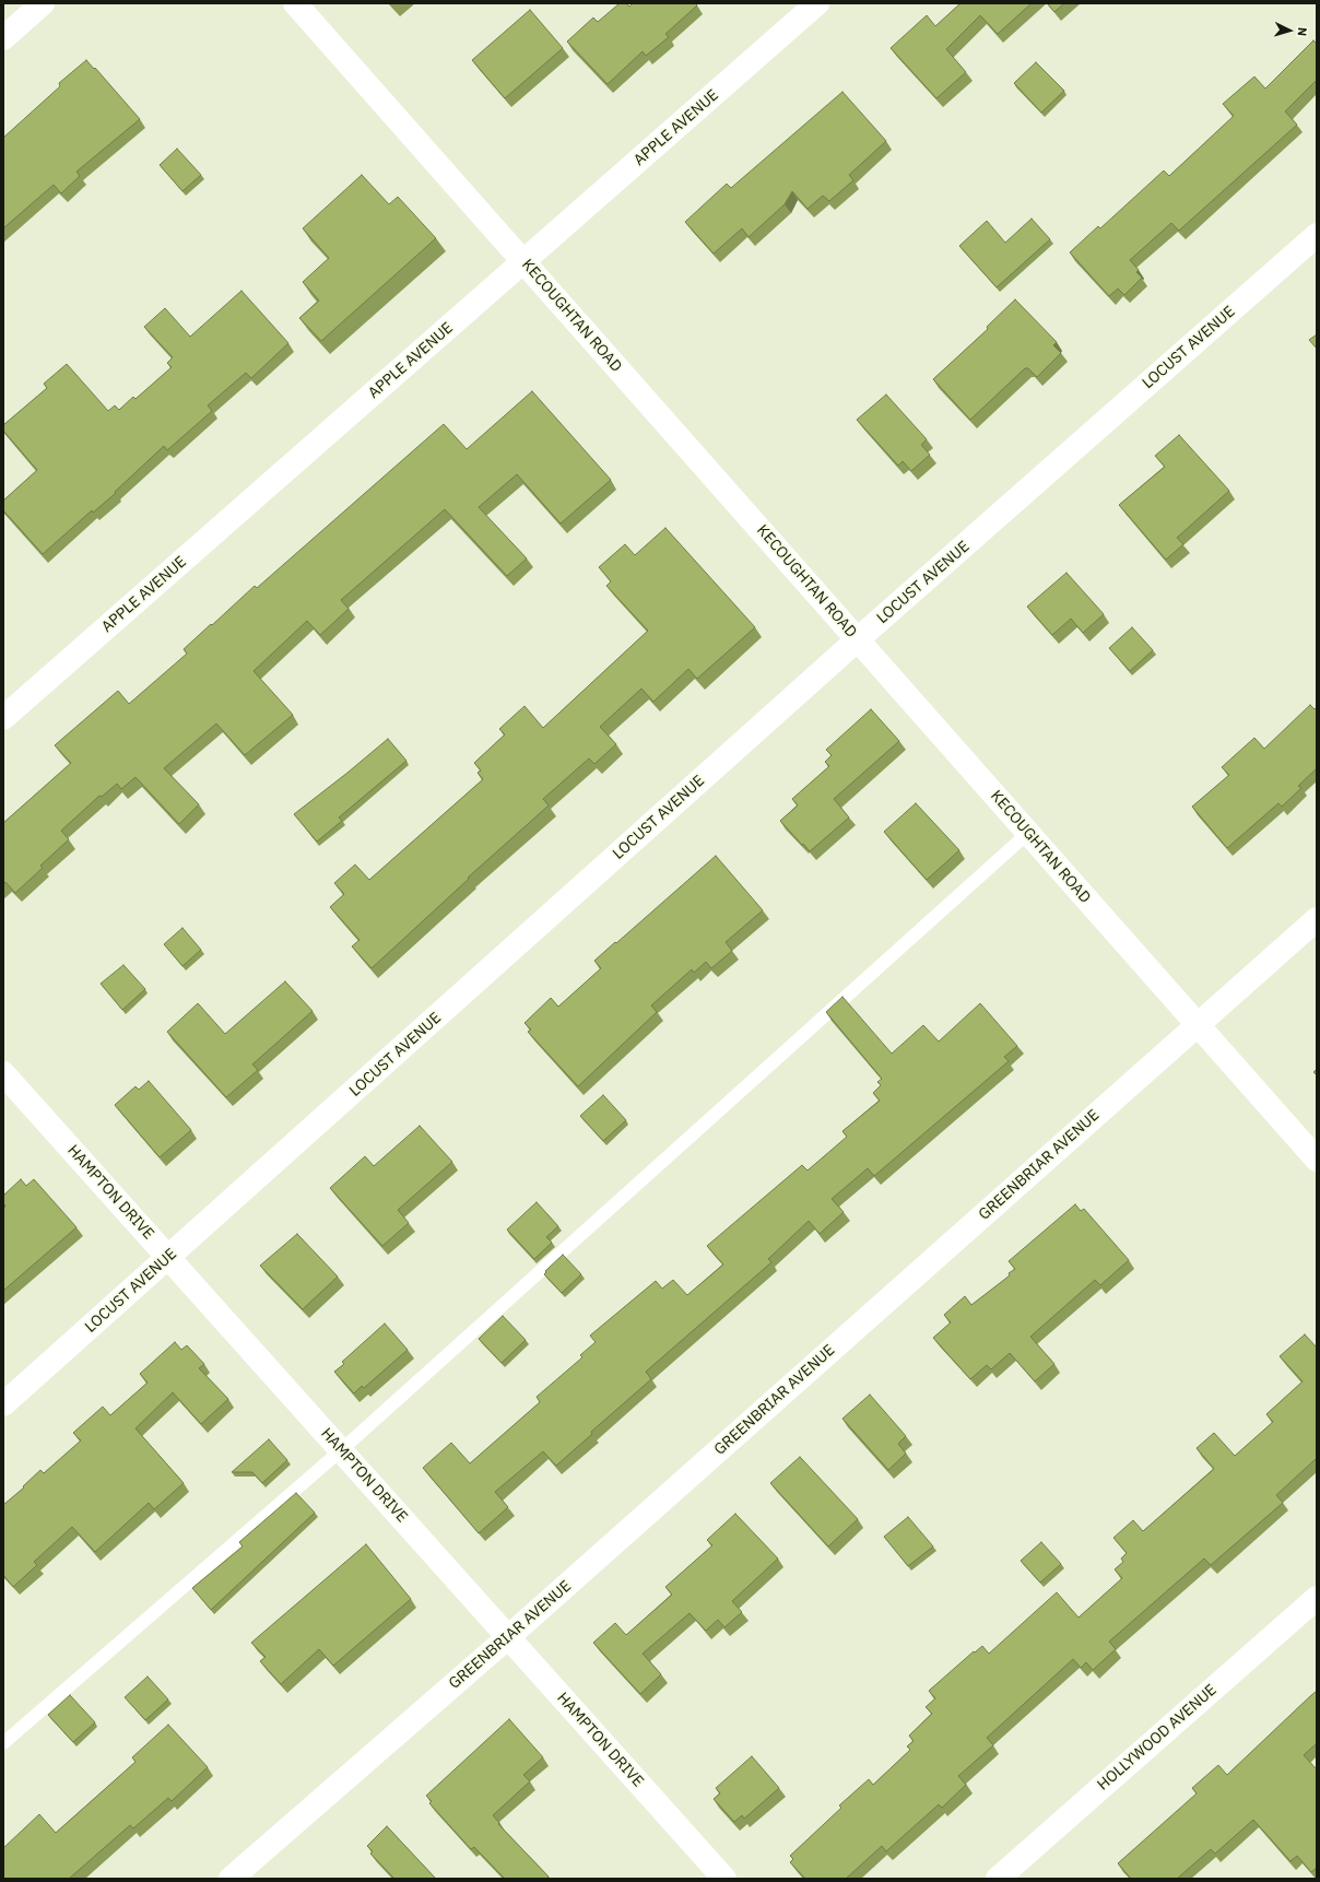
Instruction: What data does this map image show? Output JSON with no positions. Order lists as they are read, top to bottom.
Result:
{
  "streets": {
    "street": [
      "APPLE AVENUE",
      "KECOUGHTAN ROAD",
      "LOCUST AVENUE",
      "GREENBRIAR AVENUE",
      "HAMPTON DRIVE",
      "HOLLYWOOD AVENUE"
    ]
  },
  "crossings": [
    ["APPLE AVENUE", "KECOUGHTAN ROAD"],
    ["KECOUGHTAN ROAD", "LOCUST AVENUE"],
    ["KECOUGHTAN ROAD", "GREENBRIAR AVENUE"],
    ["LOCUST AVENUE", "HAMPTON DRIVE"],
    ["GREENBRIAR AVENUE", "HAMPTON DRIVE"]
  ],
  "north": "right"
}
